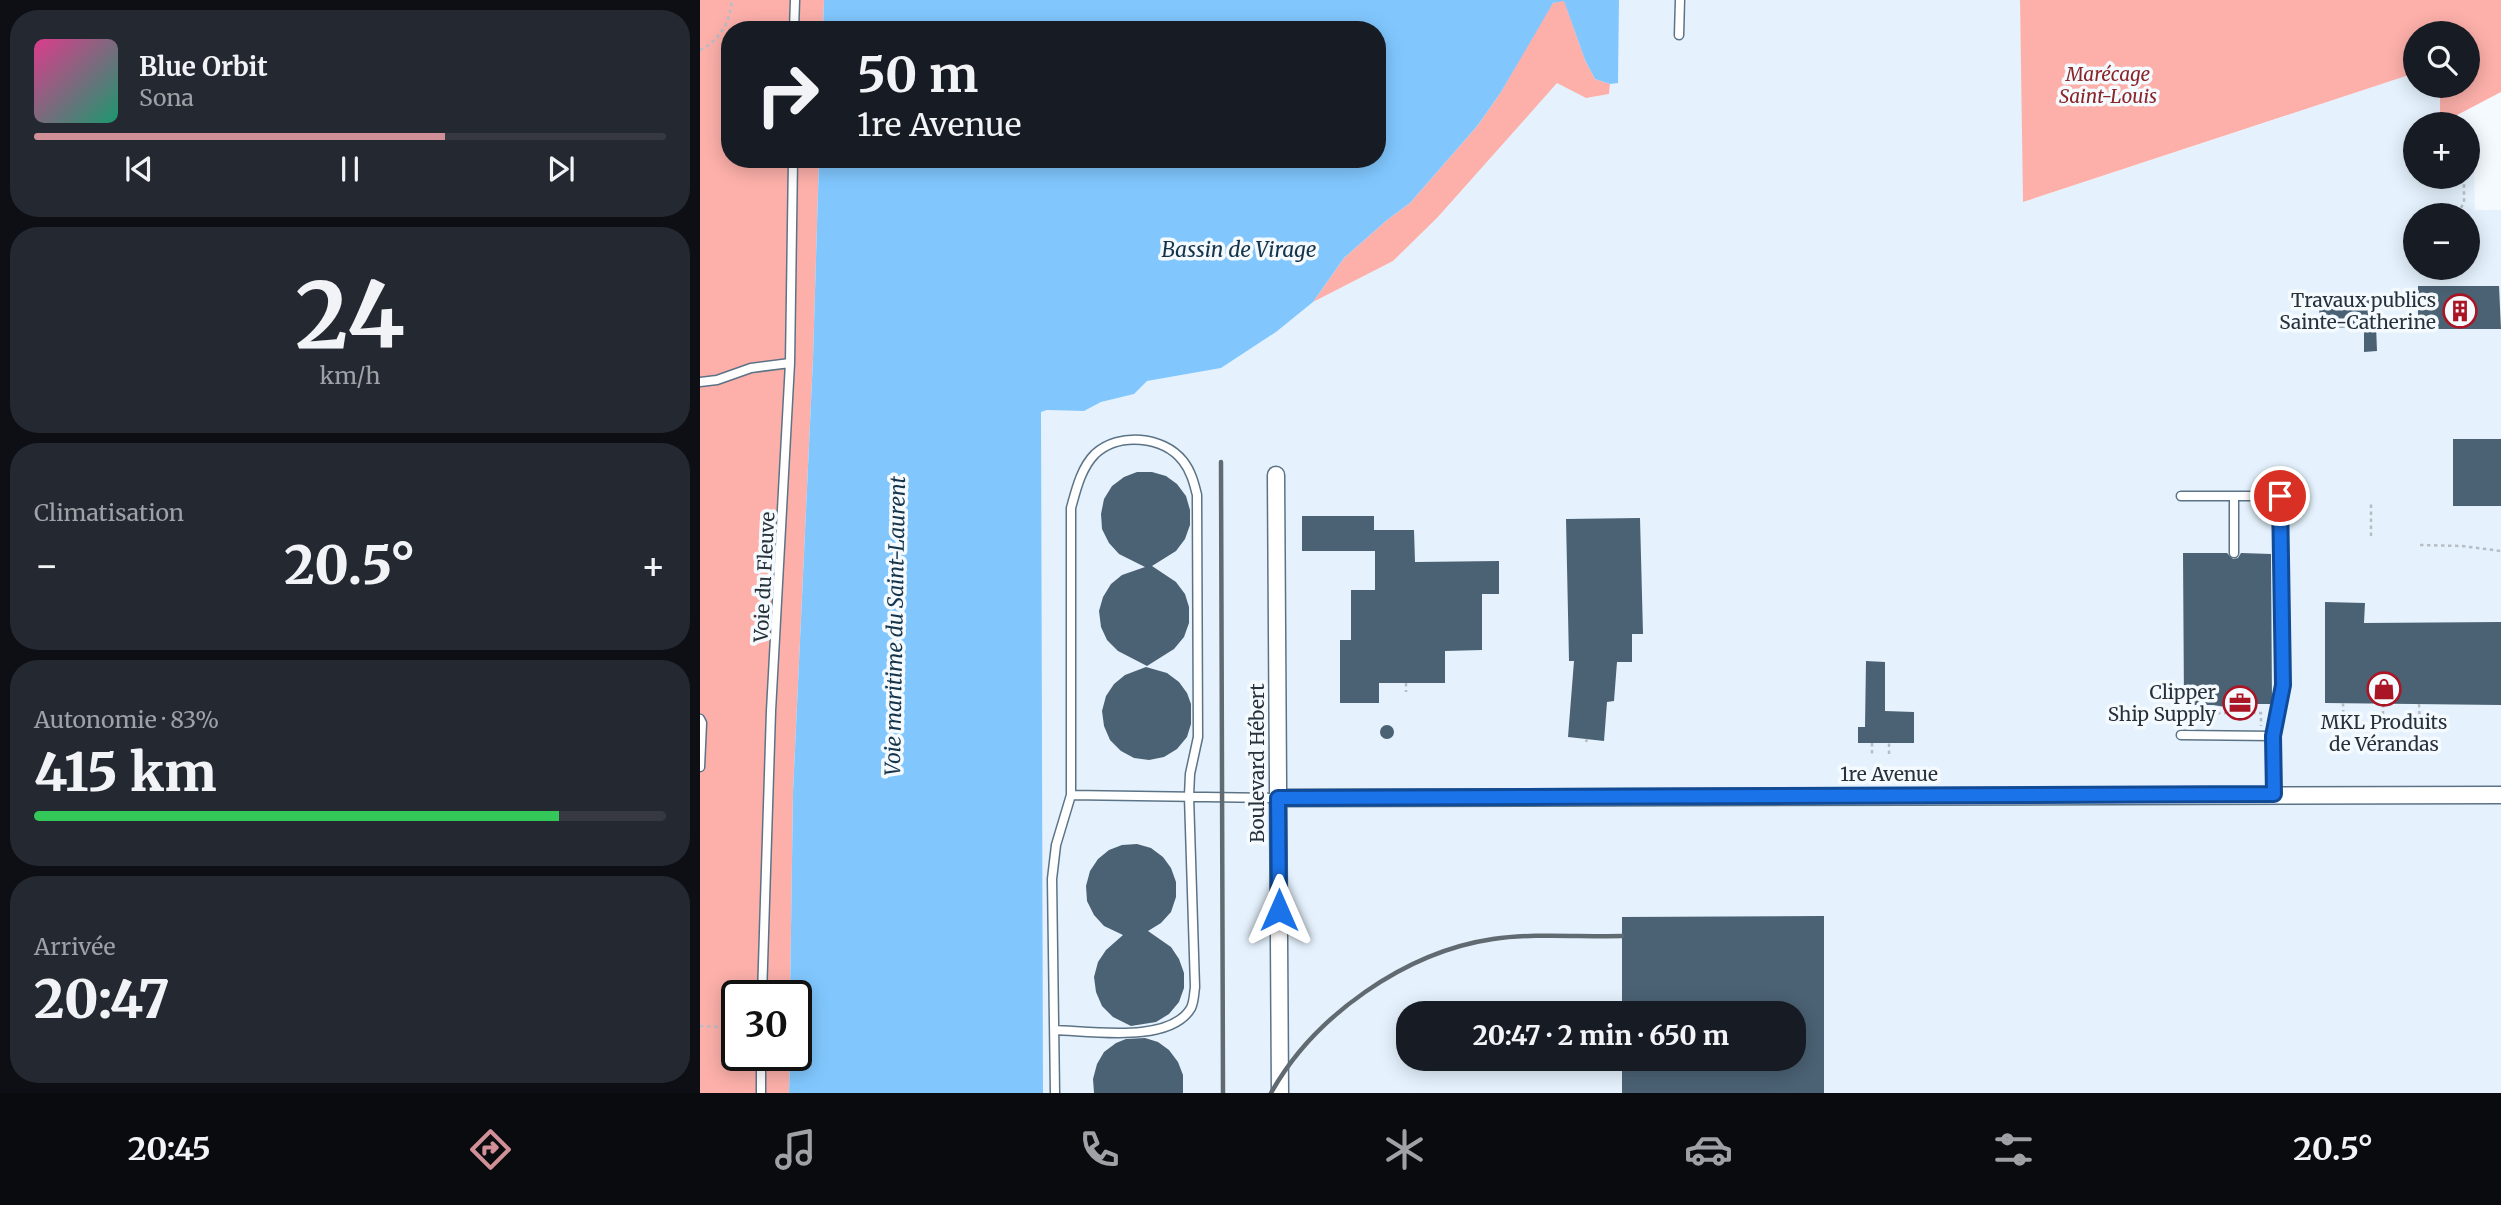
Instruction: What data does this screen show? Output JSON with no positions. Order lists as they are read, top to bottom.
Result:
{
  "streets": {
    "street": ["Boulevard Hébert", "1re Avenue"],
    "lane": ["Voie du Fleuve"]
  },
  "crossings": [
    ["Boulevard Hébert", "1re Avenue"]
  ],
  "water": ["Bassin de Virage", "Voie maritime du Saint-Laurent"],
  "parks": ["Marécage Saint-Louis"],
  "places": {
    "building": ["Travaux publics Sainte-Catherine"],
    "shop": ["MKL Produits de Vérandas"],
    "office": ["Clipper Ship Supply"]
  },
  "page": {
    "map_buttons": ["+", "−"],
    "turn": ["50 m", "1re Avenue"],
    "song": ["Blue Orbit", "Sona"],
    "tile": [
      ["24", "km/h"],
      "Climatisation",
      ["Autonomie · 83%", "415 km"],
      ["Arrivée", "20:47"]
    ],
    "heat": ["−", "20.5°", "+"],
    "limit": "30",
    "trip": "20:47 · 2 min · 650 m",
    "tabs": ["20:45", "20.5°"]
  }
}
